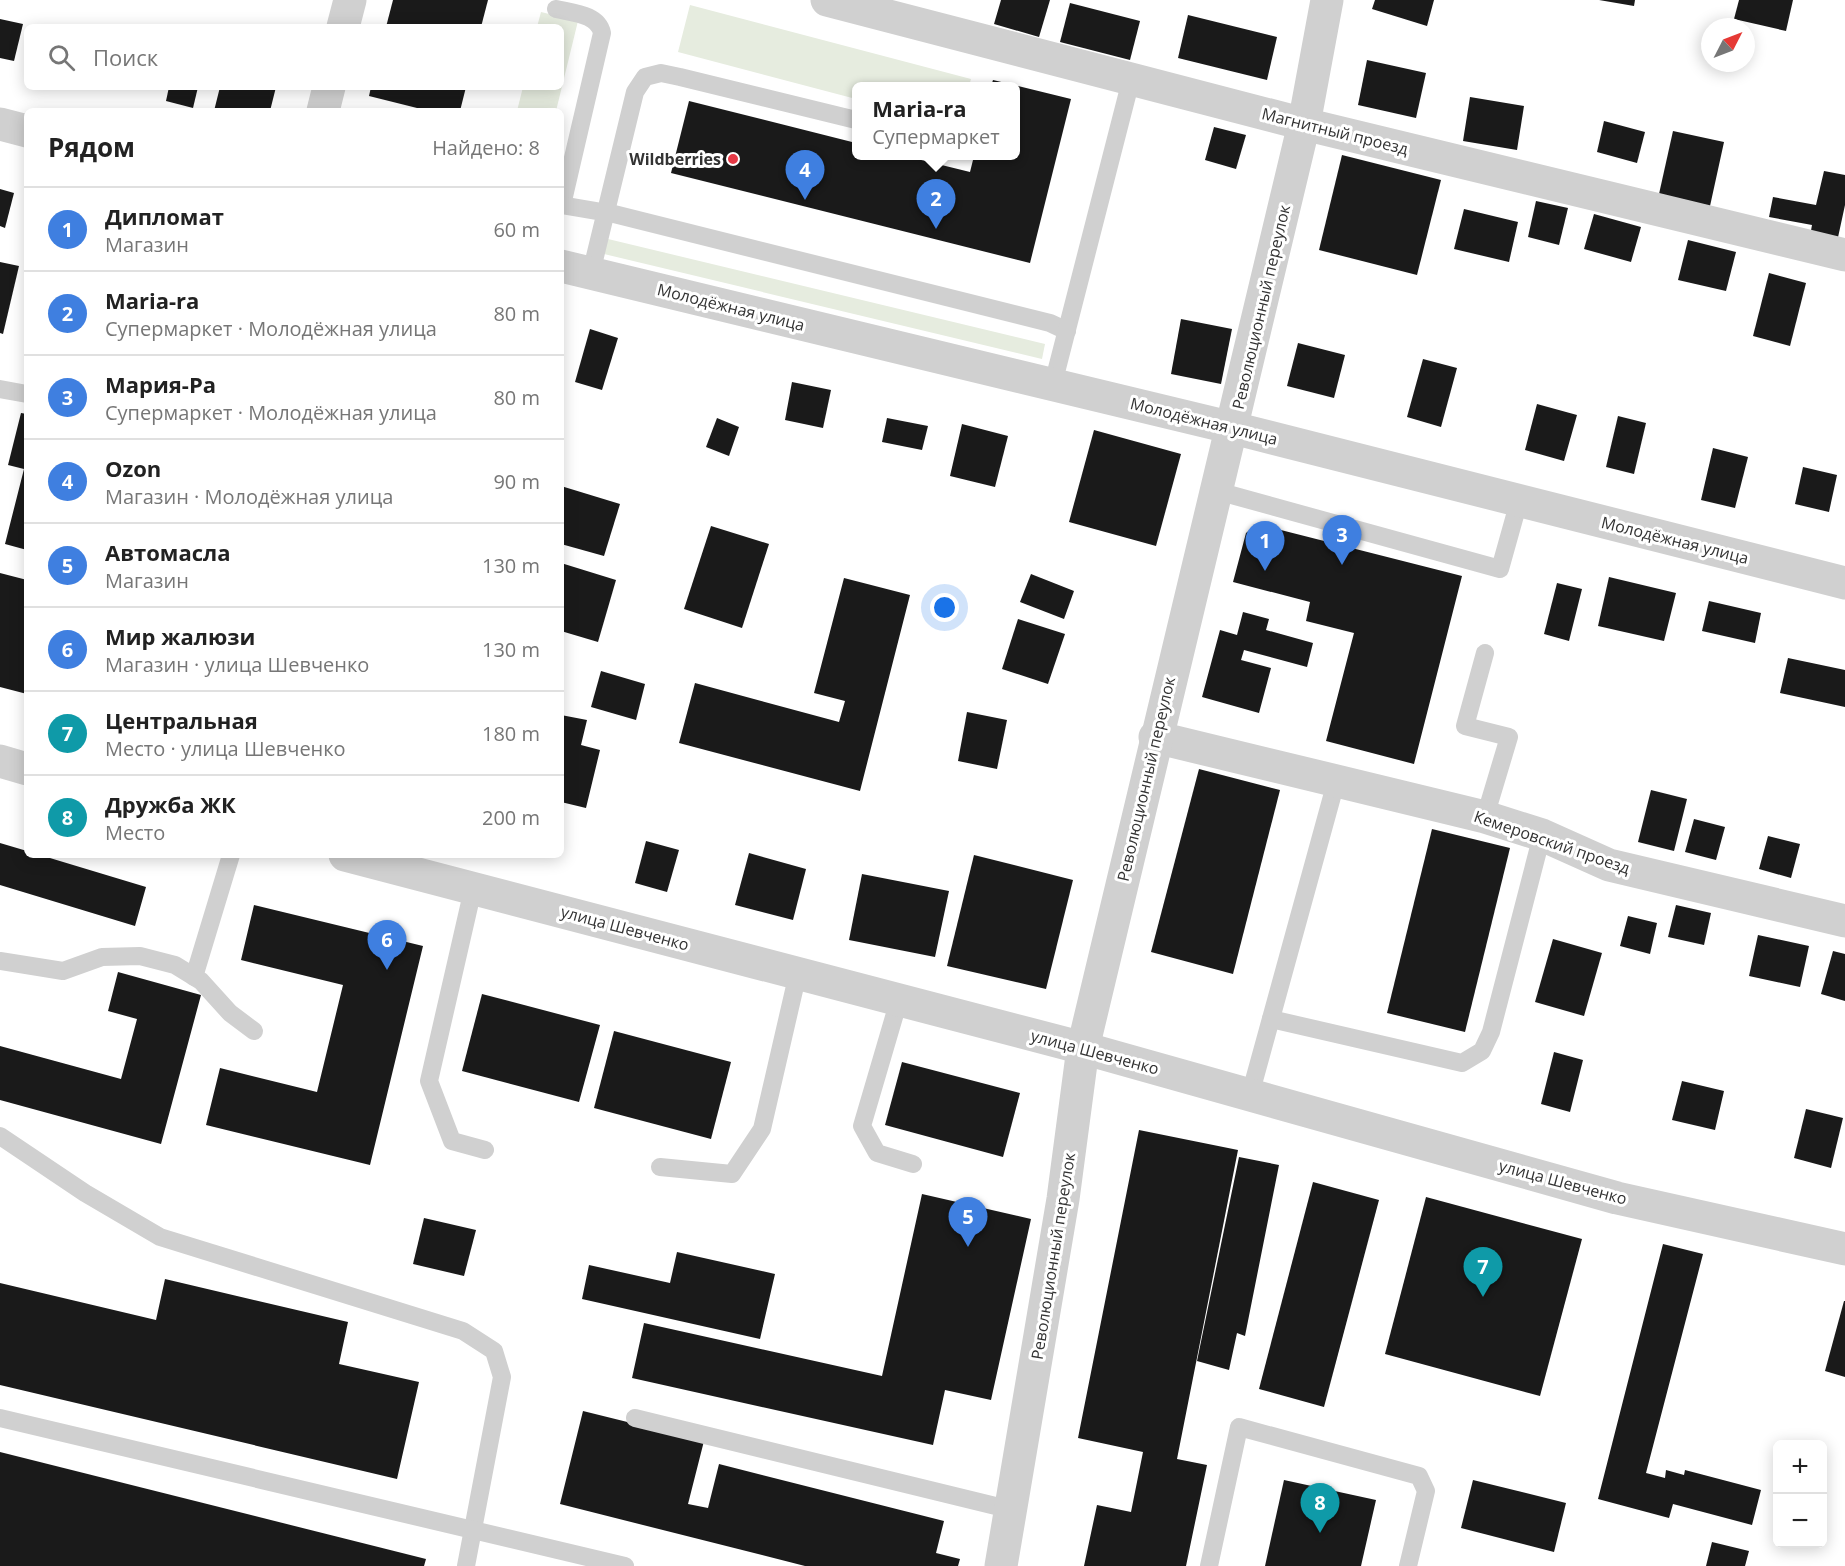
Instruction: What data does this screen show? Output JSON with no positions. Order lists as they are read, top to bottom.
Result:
{
  "streets": {
    "street": [
      "Магнитный проезд",
      "Молодёжная улица",
      "Революционный переулок",
      "Кемеровский проезд",
      "улица Шевченко"
    ]
  },
  "crossings": [
    ["Магнитный проезд", "Революционный переулок"],
    ["Молодёжная улица", "Революционный переулок"],
    ["Революционный переулок", "Кемеровский проезд"],
    ["Революционный переулок", "улица Шевченко"]
  ],
  "places": ["Wildberries"],
  "north": "top right",
  "page": {
    "search": "Поиск",
    "popup": ["Maria-ra", "Супермаркет"],
    "heading": ["Рядом", "Найдено: 8"],
    "pins": [
      "4",
      "2",
      "3",
      "1",
      "6",
      "5",
      "7",
      "8"
    ],
    "list": [
      {
        "mark": "1",
        "name": "Дипломат",
        "note": "Магазин",
        "value": "60 m"
      },
      {
        "mark": "2",
        "name": "Maria-ra",
        "note": "Супермаркет · Молодёжная улица",
        "value": "80 m"
      },
      {
        "mark": "3",
        "name": "Мария-Ра",
        "note": "Супермаркет · Молодёжная улица",
        "value": "80 m"
      },
      {
        "mark": "4",
        "name": "Ozon",
        "note": "Магазин · Молодёжная улица",
        "value": "90 m"
      },
      {
        "mark": "5",
        "name": "Автомасла",
        "note": "Магазин",
        "value": "130 m"
      },
      {
        "mark": "6",
        "name": "Мир жалюзи",
        "note": "Магазин · улица Шевченко",
        "value": "130 m"
      },
      {
        "mark": "7",
        "name": "Центральная",
        "note": "Место · улица Шевченко",
        "value": "180 m"
      },
      {
        "mark": "8",
        "name": "Дружба ЖК",
        "note": "Место",
        "value": "200 m"
      }
    ],
    "map_buttons": ["+", "−"]
  }
}
